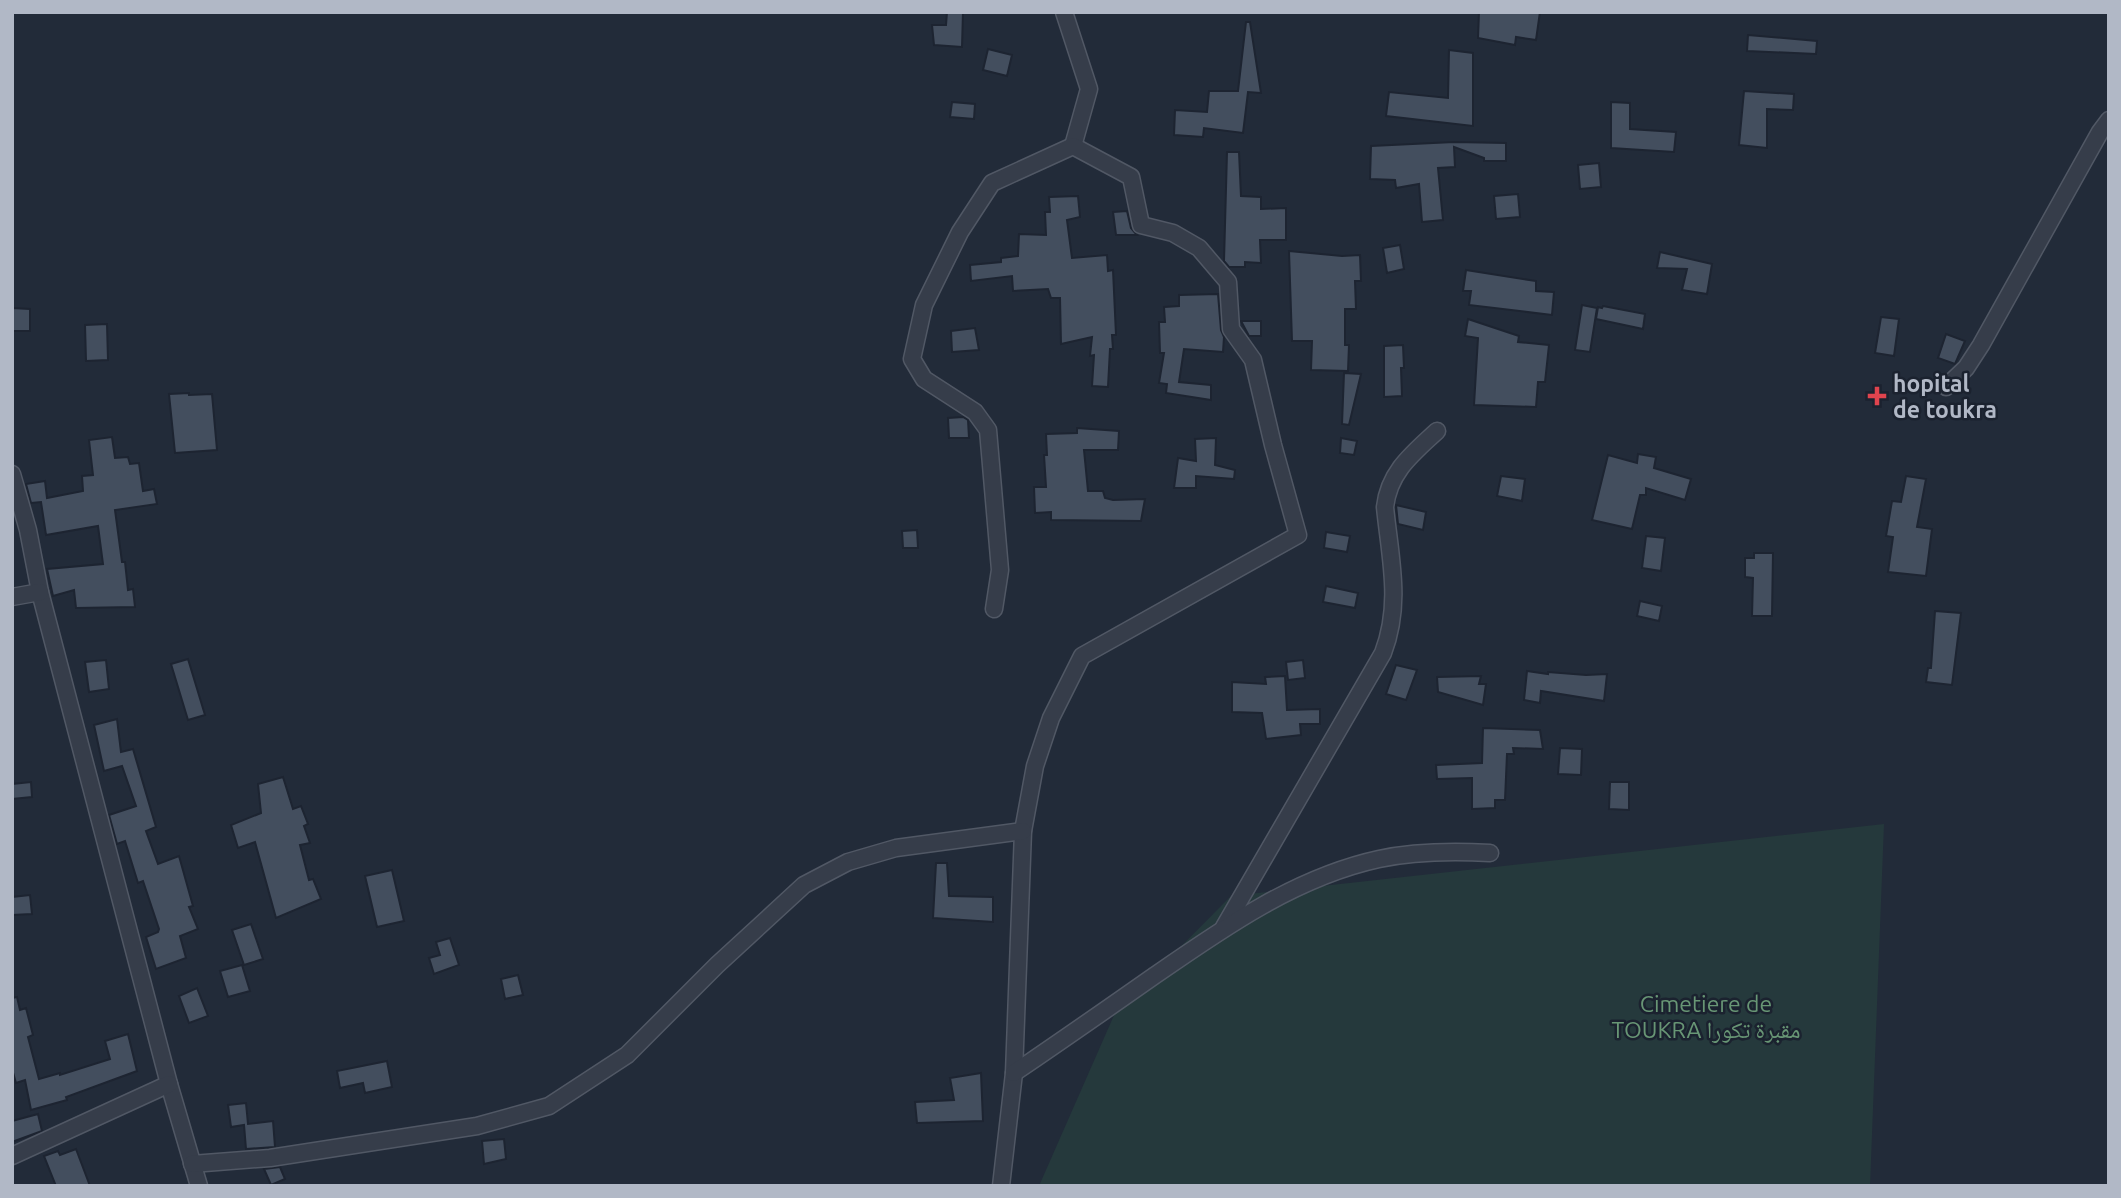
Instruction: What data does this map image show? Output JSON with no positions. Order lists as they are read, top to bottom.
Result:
{
  "parks": ["Cimetiere de TOUKRA مقبرة تكورا"],
  "places": {
    "health": ["hopital de toukra"]
  }
}
